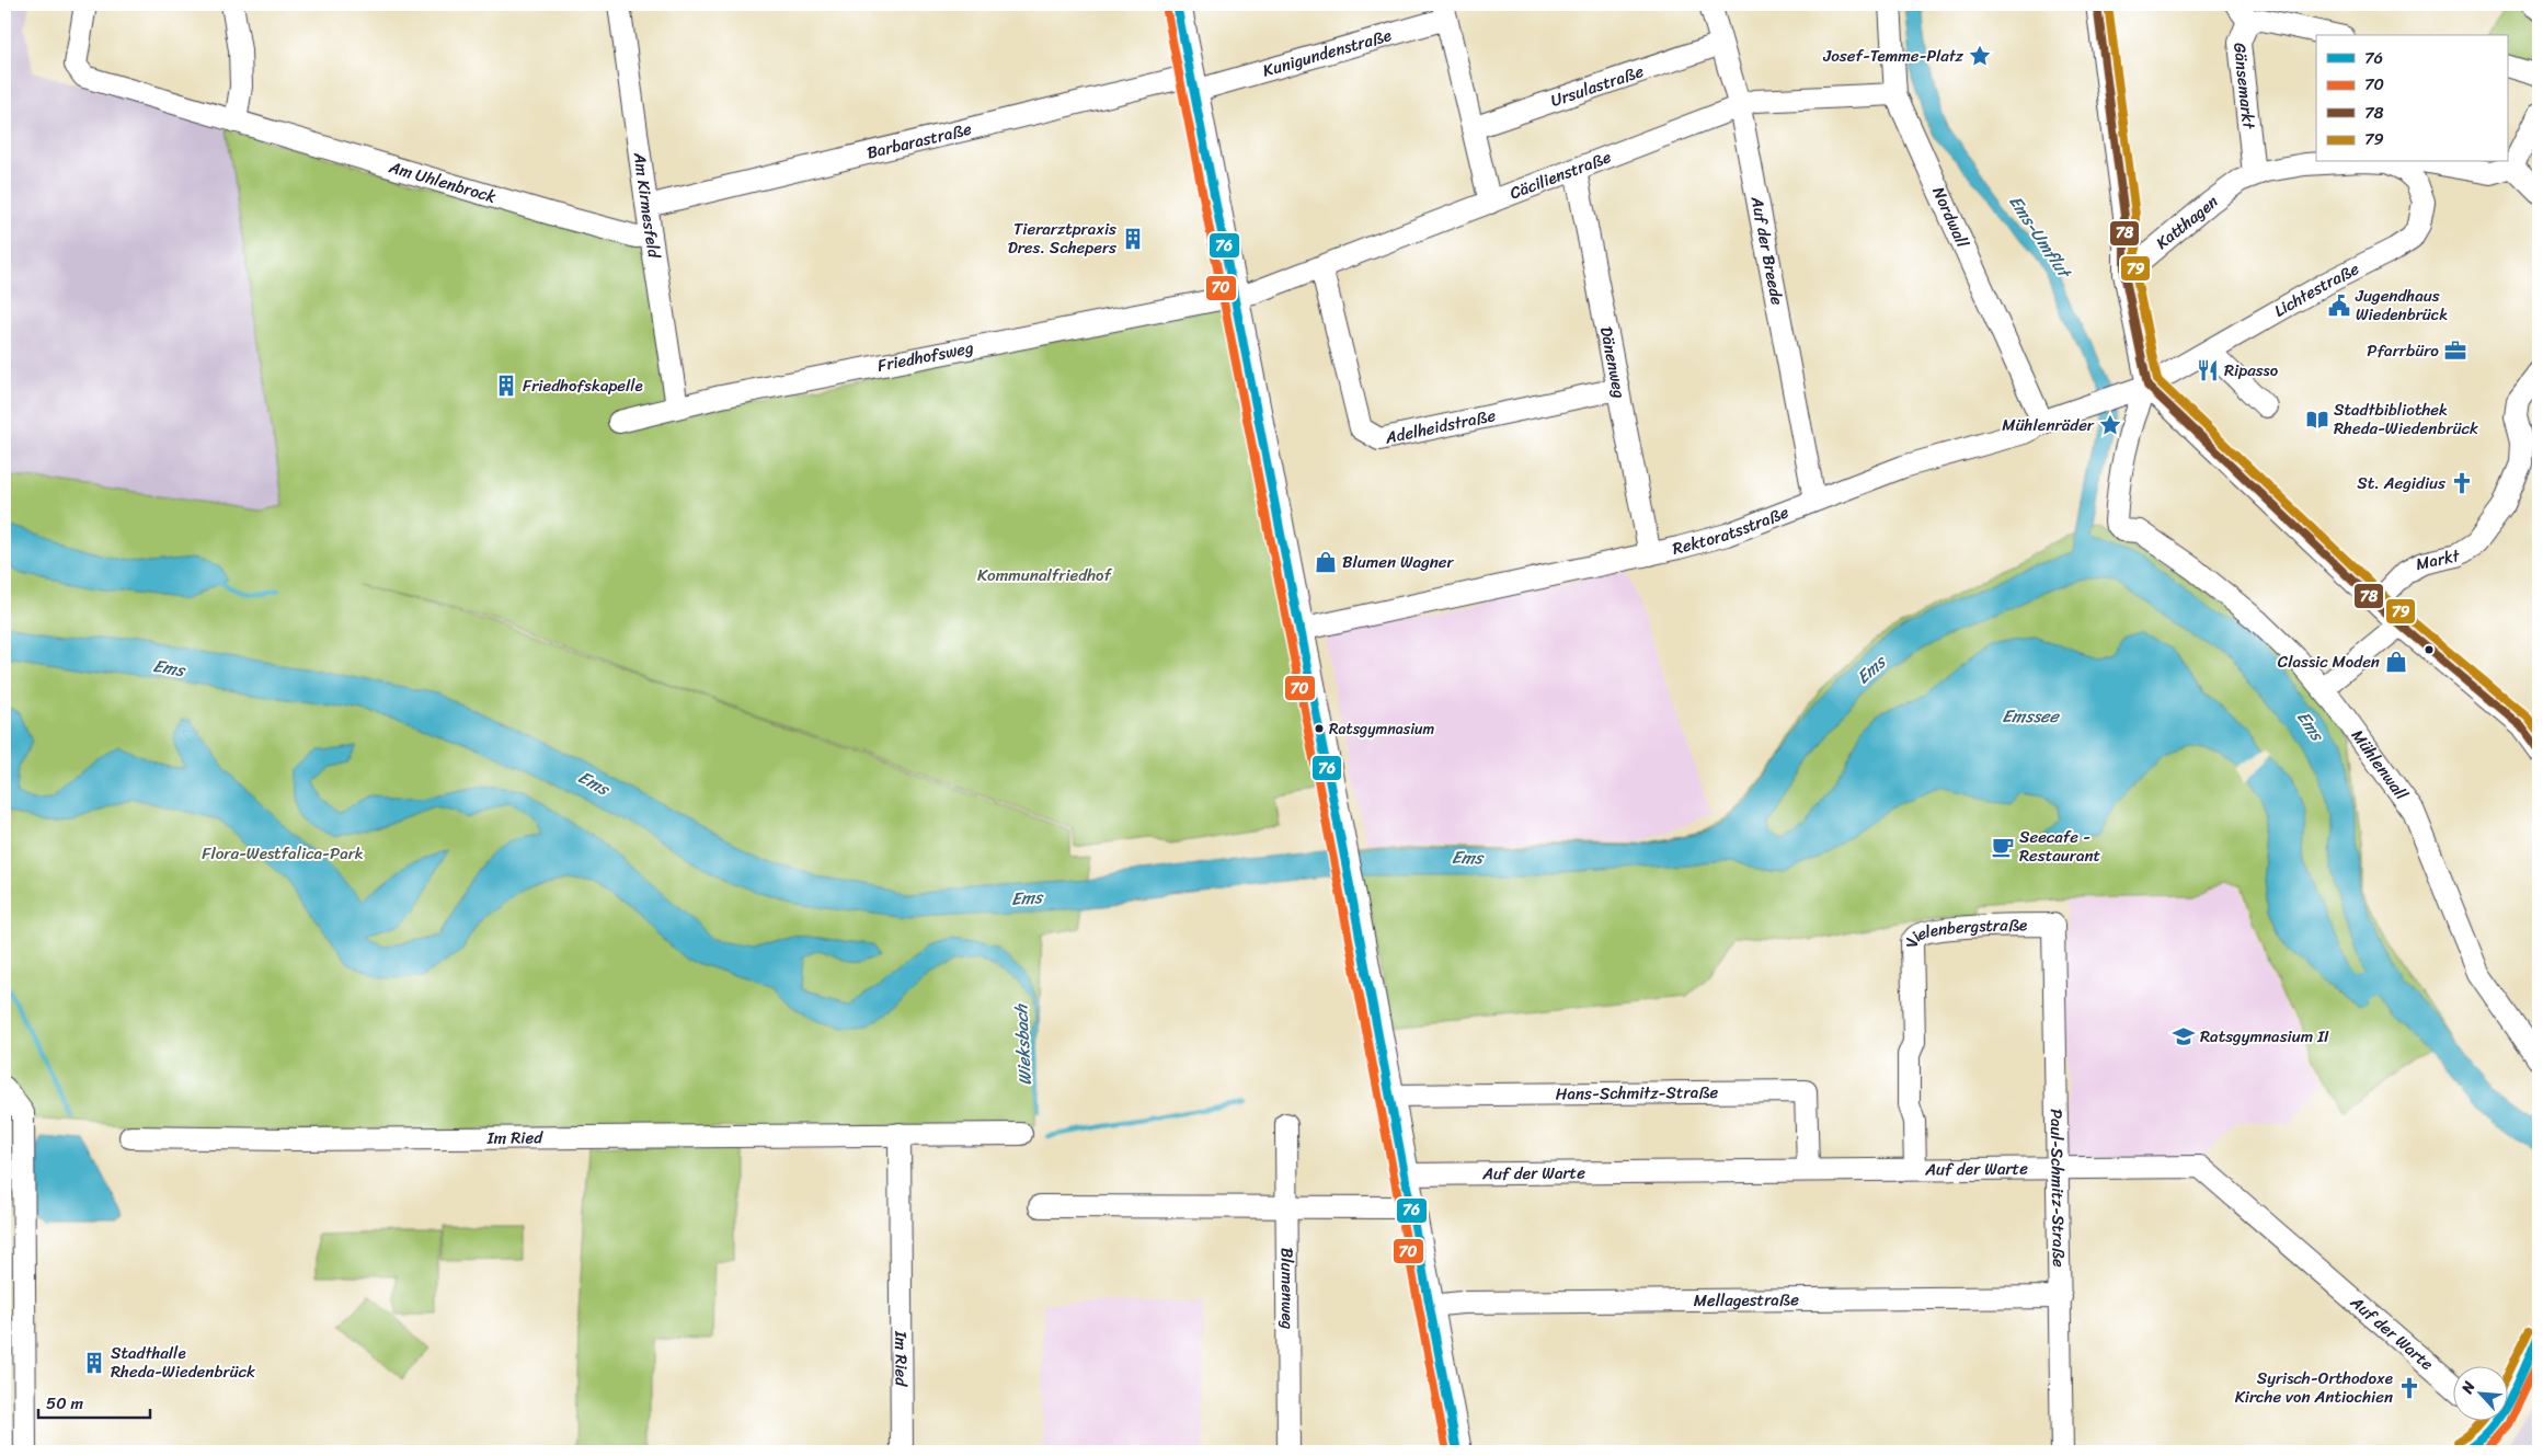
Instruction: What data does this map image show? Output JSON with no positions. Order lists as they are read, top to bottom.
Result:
{
  "streets": {
    "street": [
      "Kunigundenstraße",
      "Ursulastraße",
      "Gänsemarkt",
      "Barbarastraße",
      "Cäcilienstraße",
      "Am Uhlenbrock",
      "Am Kirmesfeld",
      "Nordwall",
      "Katthagen",
      "Auf der Breede",
      "Lichtestraße",
      "Friedhofsweg",
      "Dänenweg",
      "Adelheidstraße",
      "Rektoratsstraße",
      "Markt",
      "Mühlenwall",
      "Vielenbergstraße",
      "Hans-Schmitz-Straße",
      "Im Ried",
      "Auf der Warte",
      "Paul-Schmitz-Straße",
      "Blumenweg",
      "Mellagestraße"
    ]
  },
  "crossings": [
    ["Kunigundenstraße", "Barbarastraße"],
    ["Ursulastraße", "Auf der Breede"],
    ["Gänsemarkt", "Katthagen"],
    ["Barbarastraße", "Am Kirmesfeld"],
    ["Cäcilienstraße", "Nordwall"],
    ["Cäcilienstraße", "Auf der Breede"],
    ["Cäcilienstraße", "Friedhofsweg"],
    ["Cäcilienstraße", "Dänenweg"],
    ["Cäcilienstraße", "Adelheidstraße"],
    ["Am Uhlenbrock", "Am Kirmesfeld"],
    ["Am Kirmesfeld", "Friedhofsweg"],
    ["Nordwall", "Rektoratsstraße"],
    ["Katthagen", "Lichtestraße"],
    ["Auf der Breede", "Rektoratsstraße"],
    ["Lichtestraße", "Rektoratsstraße"],
    ["Lichtestraße", "Mühlenwall"],
    ["Dänenweg", "Adelheidstraße"],
    ["Dänenweg", "Rektoratsstraße"],
    ["Rektoratsstraße", "Mühlenwall"],
    ["Vielenbergstraße", "Auf der Warte"],
    ["Vielenbergstraße", "Paul-Schmitz-Straße"],
    ["Hans-Schmitz-Straße", "Auf der Warte"],
    ["Auf der Warte", "Paul-Schmitz-Straße"],
    ["Paul-Schmitz-Straße", "Mellagestraße"]
  ],
  "water": [
    "Ems-Umflut",
    "Ems",
    "Emssee",
    "Wieksbach"
  ],
  "parks": ["Kommunalfriedhof", "Flora-Westfalica-Park"],
  "places": {
    "place": ["Josef-Temme-Platz", "Mühlenräder"],
    "building": ["Tierarztpraxis Dres. Schepers", "Friedhofskapelle", "Stadthalle Rheda-Wiedenbrück"],
    "public building": ["Jugendhaus Wiedenbrück"],
    "office": ["Pfarrbüro"],
    "restaurant": ["Ripasso"],
    "library": ["Stadtbibliothek Rheda-Wiedenbrück"],
    "church": ["St. Aegidius", "Syrisch-Orthodoxe Kirche von Antiochien"],
    "shop": ["Blumen Wagner", "Classic Moden"],
    "other": ["Ratsgymnasium"],
    "cafe": ["Seecafe - Restaurant"],
    "school or university": ["Ratsgymnasium II"]
  },
  "lines": [
    "transit line 76",
    "transit line 78",
    "transit line 79",
    "transit line 70"
  ],
  "legend": [
    "76",
    "70",
    "78",
    "79"
  ],
  "scale_bar": "50 m",
  "north": "top left"
}
